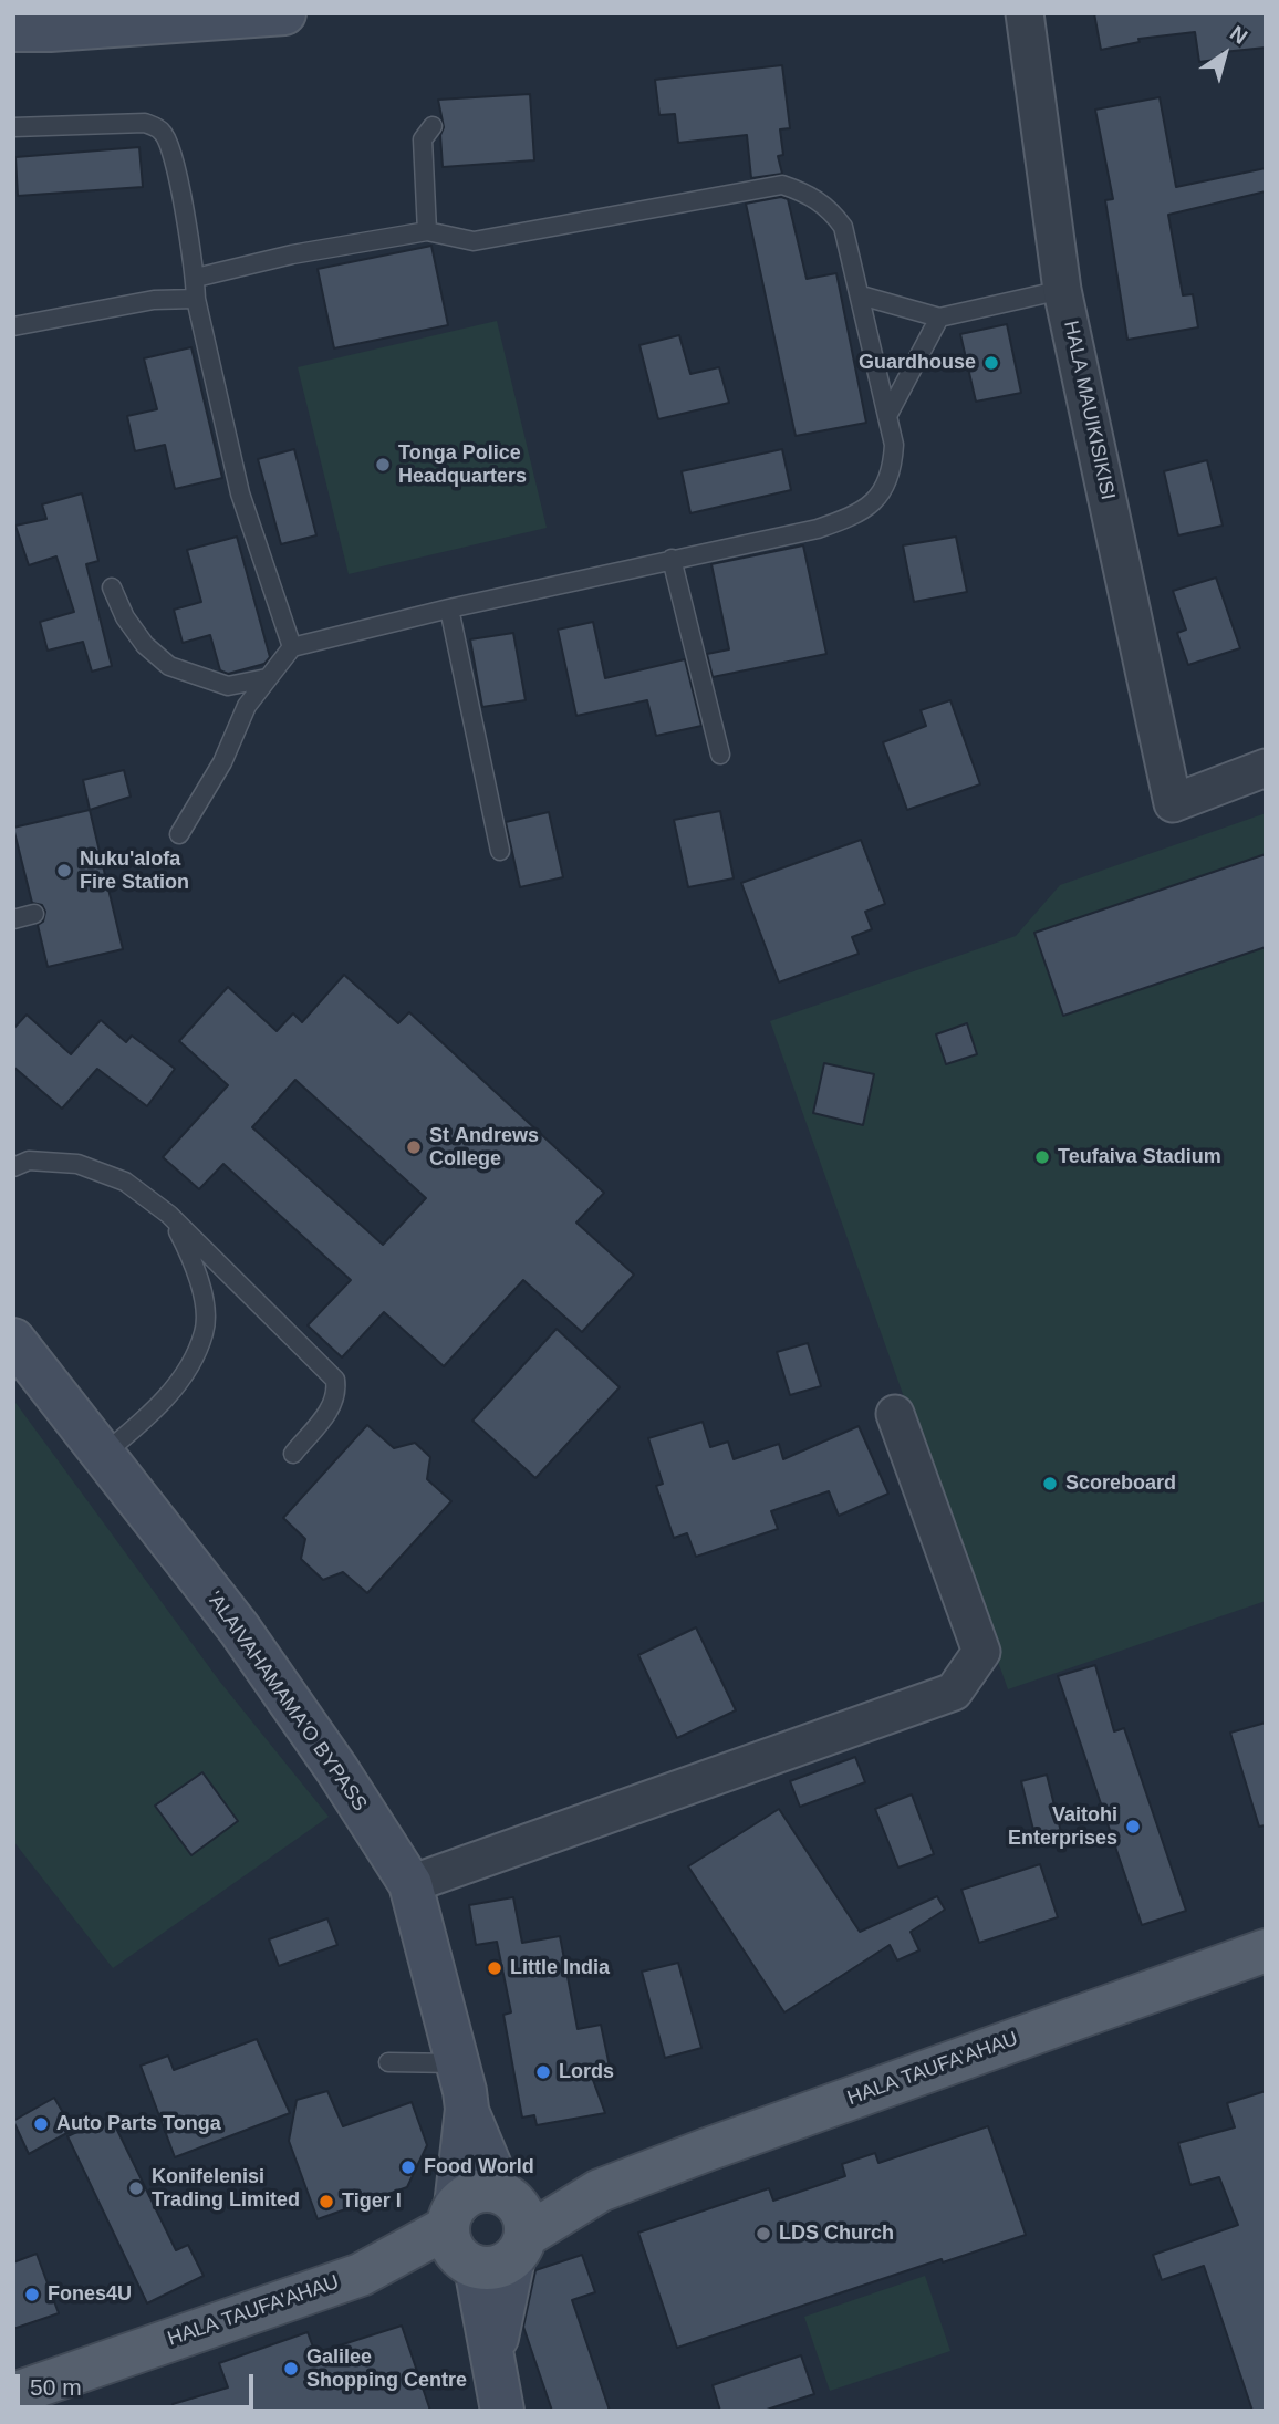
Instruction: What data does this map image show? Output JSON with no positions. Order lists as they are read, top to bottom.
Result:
{
  "streets": {
    "main road": ["'ALAIVAHAMAMA'O BYPASS", "HALA TAUFA'AHAU"],
    "street": ["HALA MAUIKISIKISI"]
  },
  "crossings": [
    ["'ALAIVAHAMAMA'O BYPASS", "HALA TAUFA'AHAU"]
  ],
  "places": [
    "Guardhouse",
    "Tonga Police Headquarters",
    "Nuku'alofa Fire Station",
    "St Andrews College",
    "Teufaiva Stadium",
    "Scoreboard",
    "Vaitohi Enterprises",
    "Little India",
    "Lords",
    "Auto Parts Tonga",
    "Food World",
    "Konifelenisi Trading Limited",
    "Tiger I",
    "LDS Church",
    "Fones4U",
    "Galilee Shopping Centre"
  ],
  "scale_bar": "50 m",
  "north": "top right"
}
